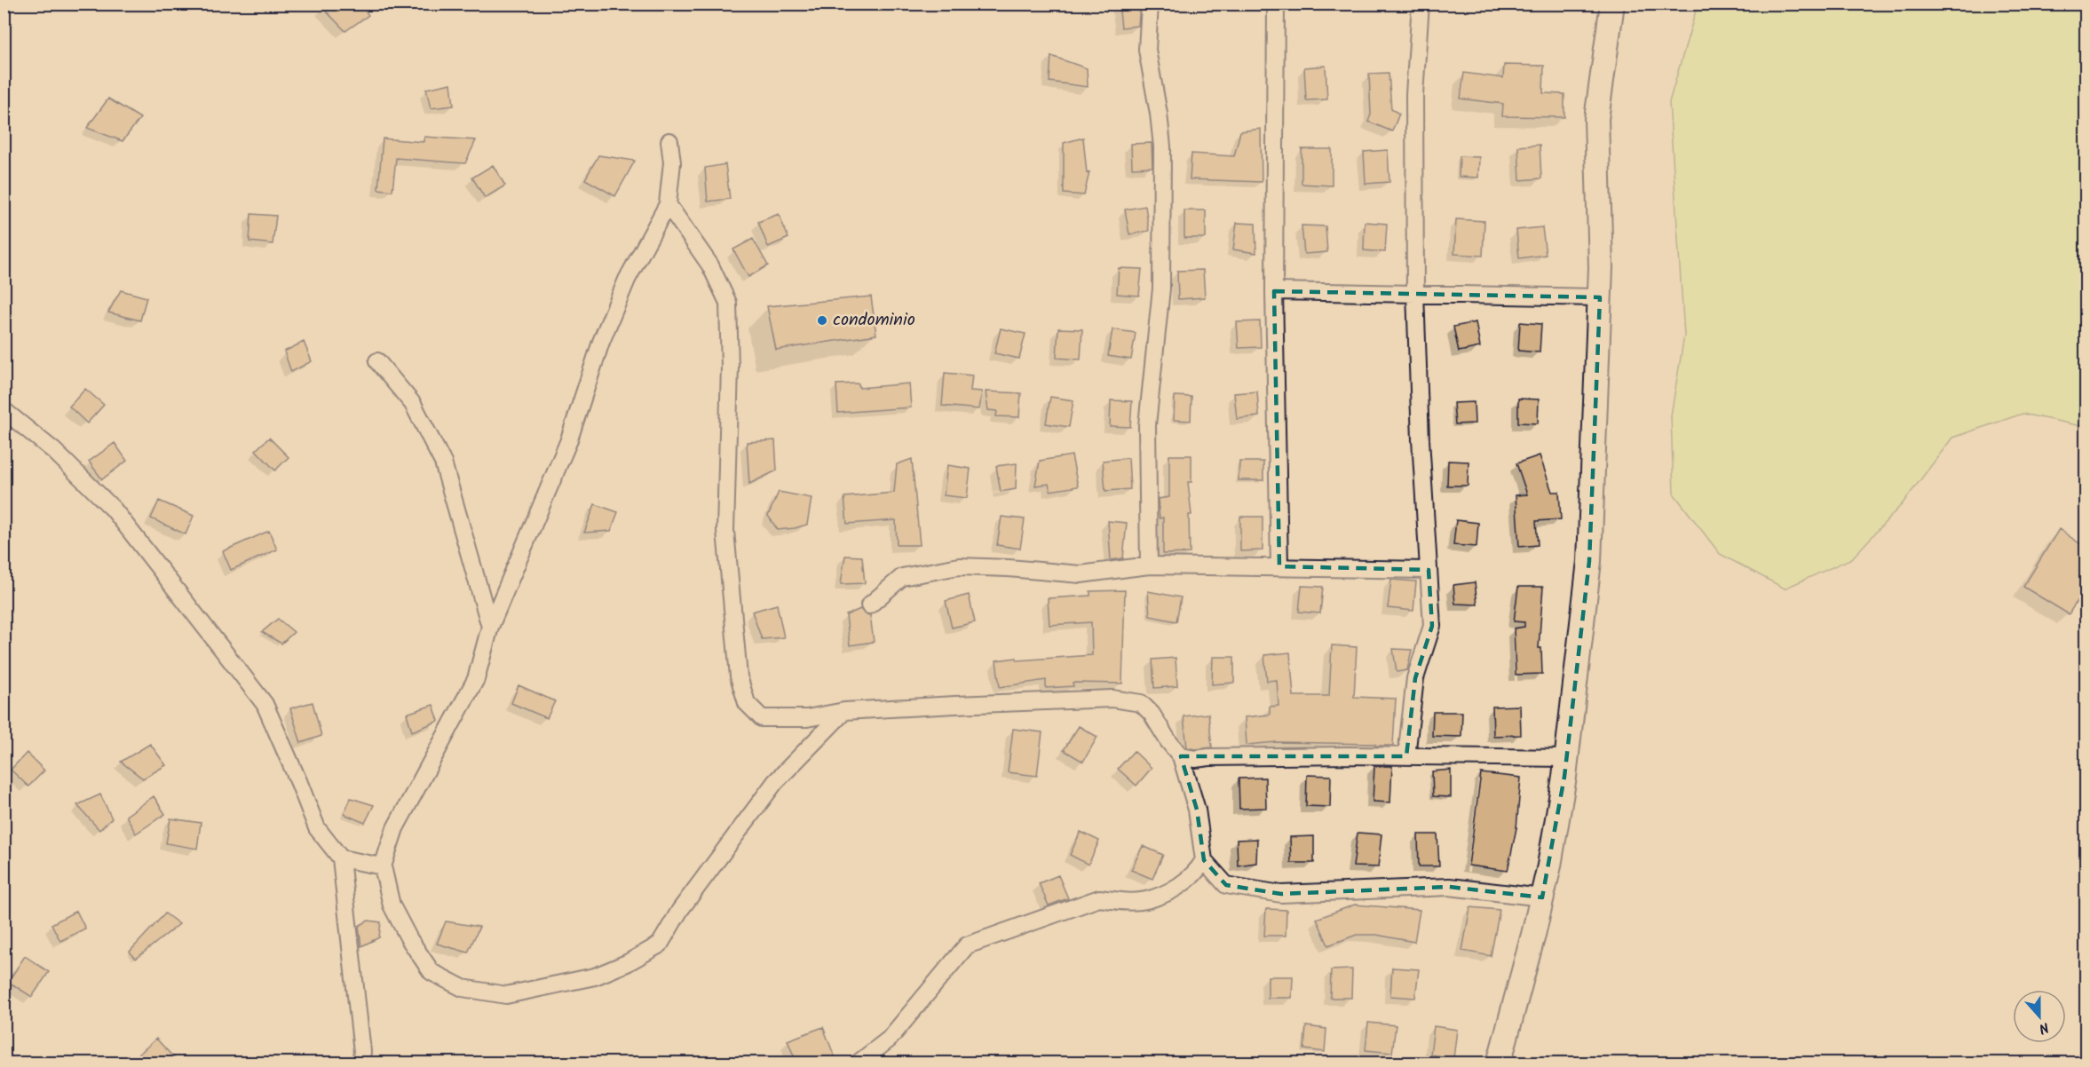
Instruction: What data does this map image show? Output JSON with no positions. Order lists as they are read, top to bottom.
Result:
{
  "places": ["condominio"],
  "north": "bottom"
}
